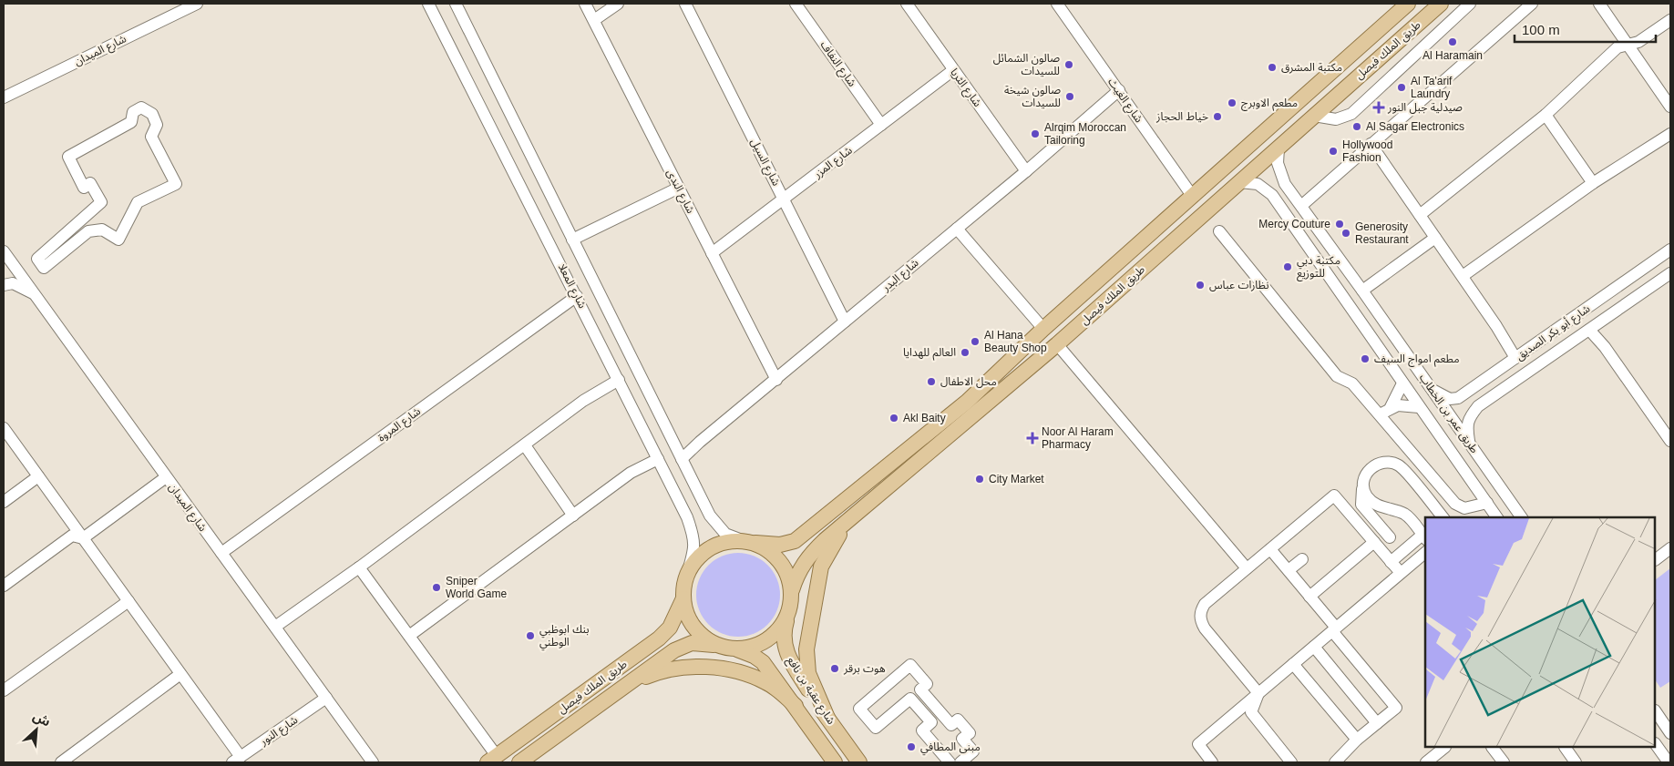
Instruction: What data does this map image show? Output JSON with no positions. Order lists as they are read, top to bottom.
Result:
{
  "streets": {
    "main road": ["طريق الملك فيصل", "شارع عقبة بن نافع"],
    "street": [
      "شارع الميدان",
      "شارع النفاف",
      "شارع الثريا",
      "شارع الغيث",
      "شارع السيل",
      "شارع المزر",
      "شارع الندى",
      "شارع البدر",
      "شارع المعلا",
      "شارع أبو بكر الصديق",
      "طريق عمر بن الخطاب",
      "شارع المروة",
      "شارع النور"
    ]
  },
  "crossings": [
    ["شارع الميدان", "شارع المروة"],
    ["شارع الميدان", "شارع النور"],
    ["طريق الملك فيصل", "شارع الغيث"],
    ["طريق الملك فيصل", "شارع المعلا"],
    ["طريق الملك فيصل", "طريق عمر بن الخطاب"],
    ["طريق الملك فيصل", "شارع عقبة بن نافع"],
    ["شارع النفاف", "شارع المزر"],
    ["شارع الثريا", "شارع المزر"],
    ["شارع الثريا", "شارع البدر"],
    ["شارع الغيث", "شارع البدر"],
    ["شارع السيل", "شارع المزر"],
    ["شارع السيل", "شارع البدر"],
    ["شارع المزر", "شارع الندى"],
    ["شارع الندى", "شارع البدر"],
    ["شارع البدر", "شارع المعلا"],
    ["شارع المعلا", "شارع المروة"],
    ["شارع المعلا", "شارع عقبة بن نافع"],
    ["شارع أبو بكر الصديق", "طريق عمر بن الخطاب"]
  ],
  "places": {
    "other": [
      "Al Haramain",
      "صالون الشمائل للسيدات",
      "مكتبة المشرق",
      "Al Ta'arif Laundry",
      "صالون شيخة للسيدات",
      "مطعم الاوبرج",
      "خياط الحجاز",
      "Al Sagar Electronics",
      "Alrqim Moroccan Tailoring",
      "Hollywood Fashion",
      "Mercy Couture",
      "Generosity Restaurant",
      "مكتبة دبي للتوزيع",
      "نظارات عباس",
      "Al Hana Beauty Shop",
      "العالم للهدايا",
      "مطعم امواج السيف",
      "محل الاطفال",
      "Akl Baity",
      "City Market",
      "Sniper World Game",
      "بنك ابوظبي الوطني",
      "هوت برقر",
      "مبنى المطافي"
    ],
    "health": ["صيدلية جبل النور", "Noor Al Haram Pharmacy"]
  },
  "scale_bar": "100 m",
  "north": "top right"
}
